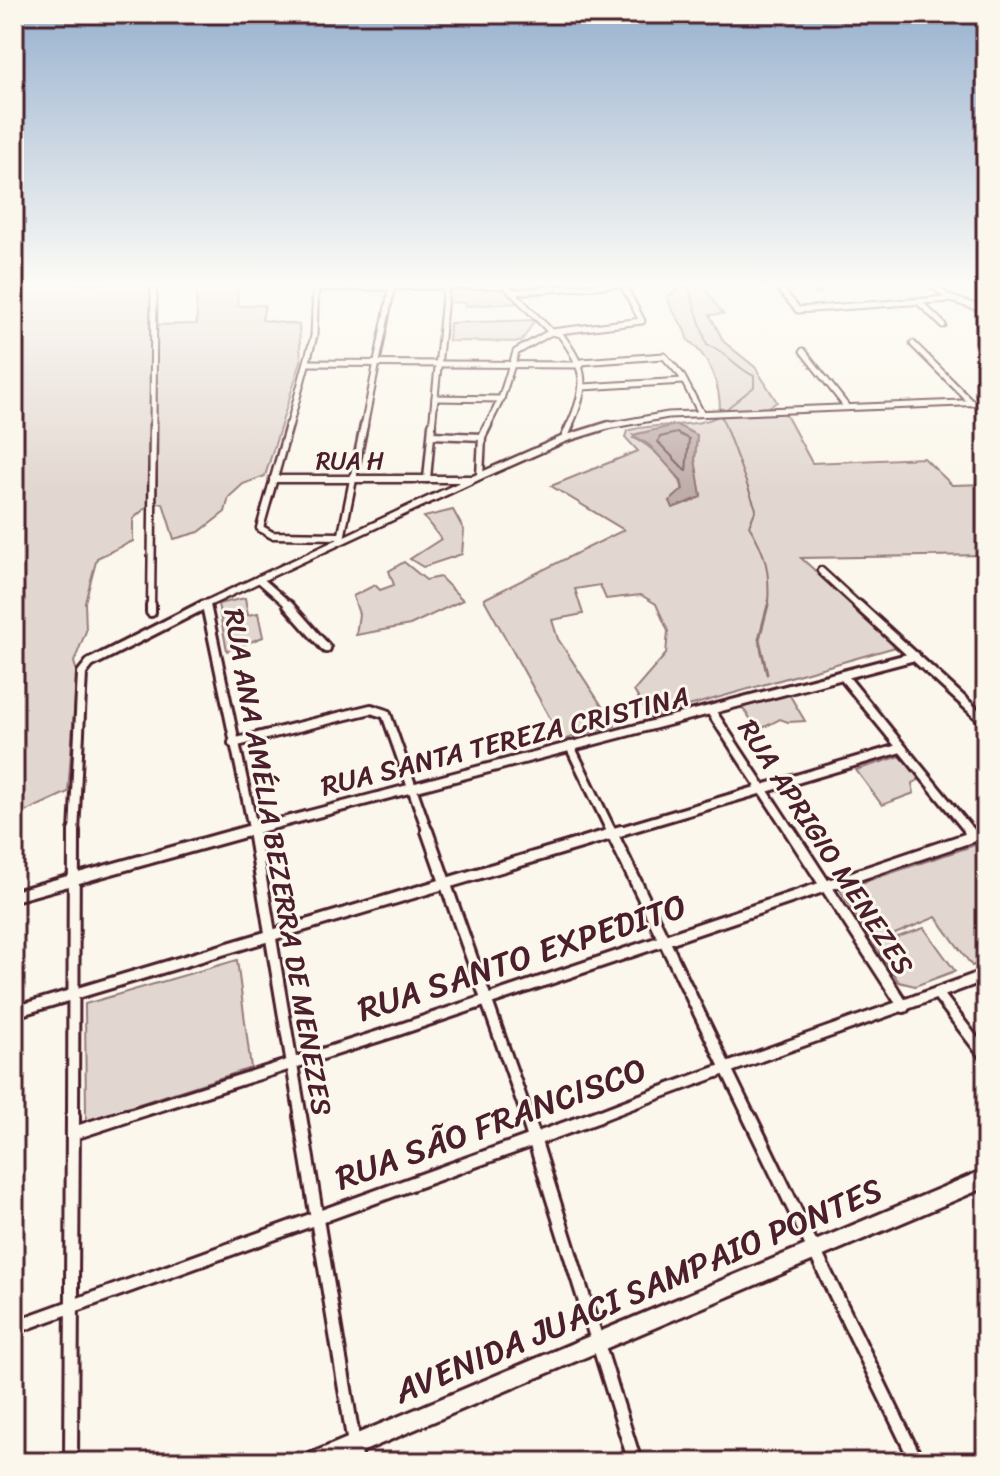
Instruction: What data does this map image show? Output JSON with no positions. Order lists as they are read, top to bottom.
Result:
{
  "streets": {
    "main road": ["AVENIDA JUACI SAMPAIO PONTES"],
    "street": [
      "RUA H",
      "RUA SANTA TEREZA CRISTINA",
      "RUA APRIGIO MENEZES",
      "RUA ANA AMÉLIA BEZERRA DE MENEZES",
      "RUA SANTO EXPEDITO",
      "RUA SÃO FRANCISCO"
    ]
  },
  "crossings": [
    ["RUA H", "RUA ANA AMÉLIA BEZERRA DE MENEZES"],
    ["RUA SANTA TEREZA CRISTINA", "RUA APRIGIO MENEZES"],
    ["RUA SANTA TEREZA CRISTINA", "RUA ANA AMÉLIA BEZERRA DE MENEZES"],
    ["RUA APRIGIO MENEZES", "RUA SANTO EXPEDITO"],
    ["RUA APRIGIO MENEZES", "RUA SÃO FRANCISCO"],
    ["RUA ANA AMÉLIA BEZERRA DE MENEZES", "RUA SANTO EXPEDITO"],
    ["RUA ANA AMÉLIA BEZERRA DE MENEZES", "RUA SÃO FRANCISCO"],
    ["RUA ANA AMÉLIA BEZERRA DE MENEZES", "AVENIDA JUACI SAMPAIO PONTES"]
  ]
}
